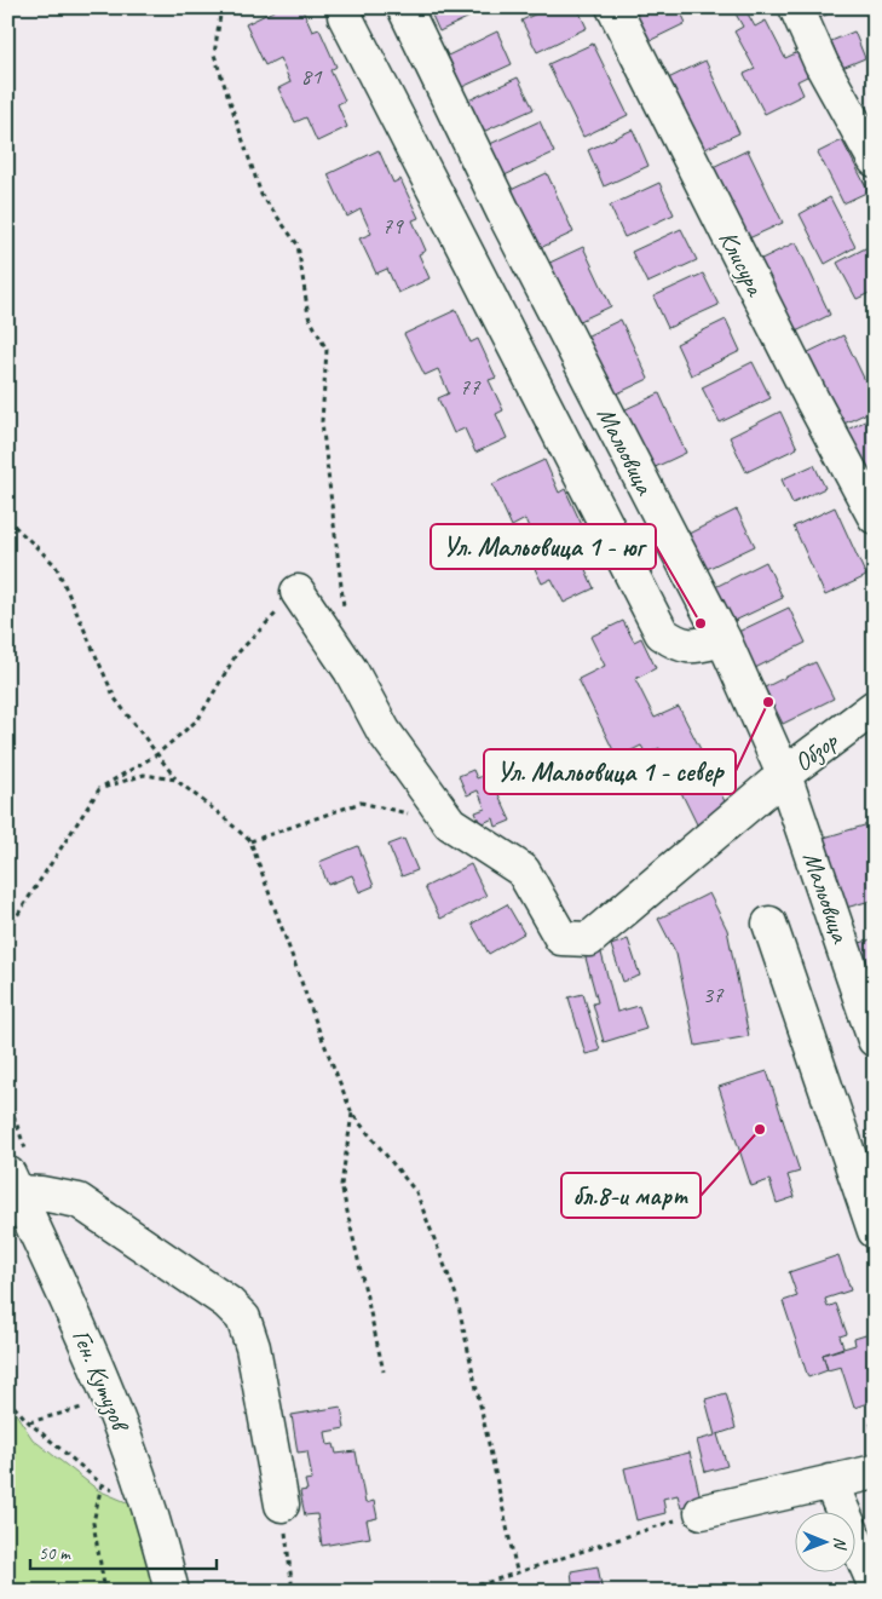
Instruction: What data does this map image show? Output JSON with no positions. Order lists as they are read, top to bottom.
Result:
{
  "streets": {
    "street": [
      "Клисура",
      "Мальовица",
      "Обзор",
      "Ген. Кутузов"
    ]
  },
  "crossings": [
    ["Мальовица", "Обзор"]
  ],
  "places": ["Ул. Мальовица 1 - юг", "Ул. Мальовица 1 - север", "бл.8-и март"],
  "house_numbers": [
    "81",
    "79",
    "77",
    "37"
  ],
  "scale_bar": "50 m",
  "north": "right"
}
